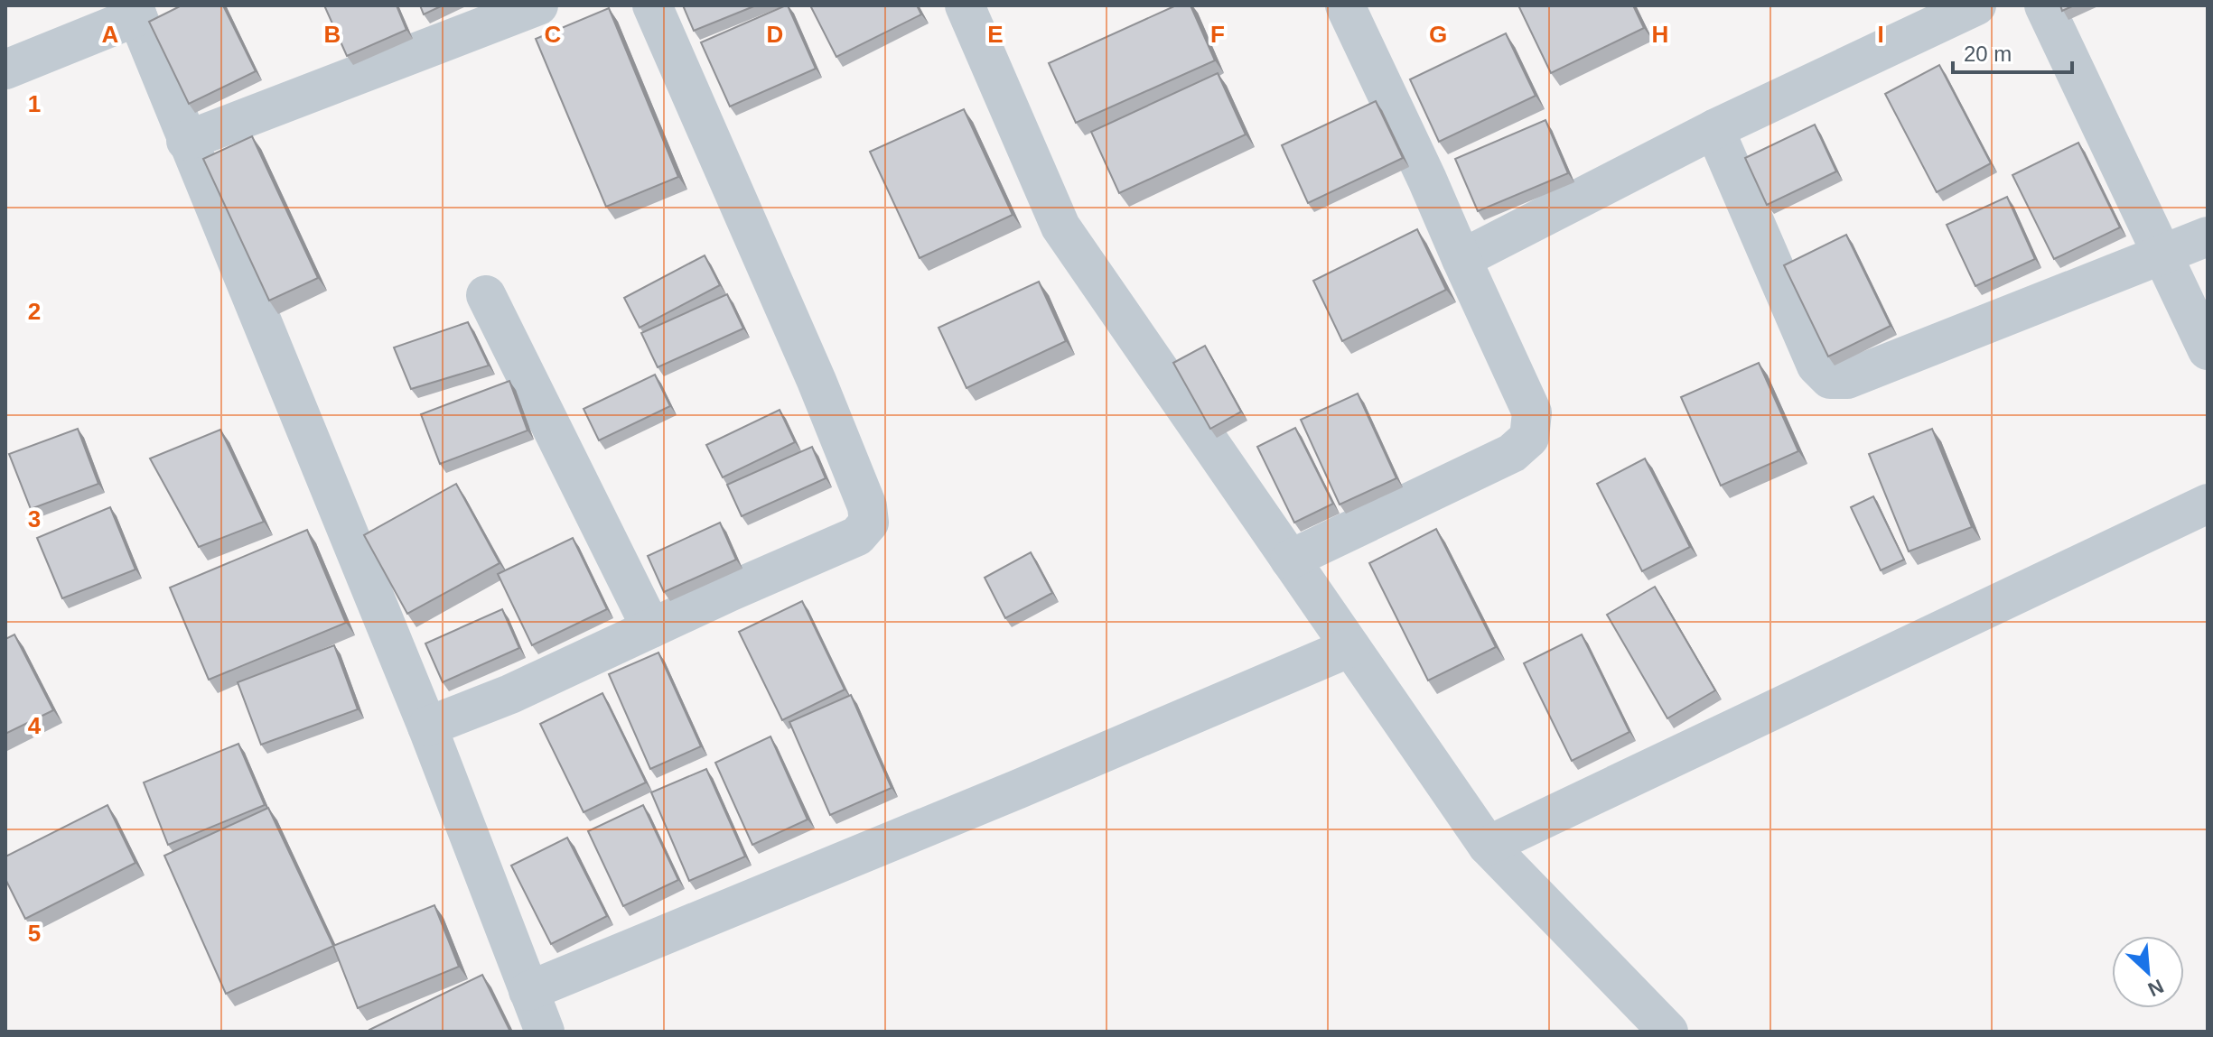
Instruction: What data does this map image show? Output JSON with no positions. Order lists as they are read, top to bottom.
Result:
{
  "scale_bar": "20 m",
  "north": "bottom right",
  "grid": {
    "columns": [
      "A",
      "B",
      "C",
      "D",
      "E",
      "F",
      "G",
      "H",
      "I"
    ],
    "rows": [
      "1",
      "2",
      "3",
      "4",
      "5"
    ]
  }
}
